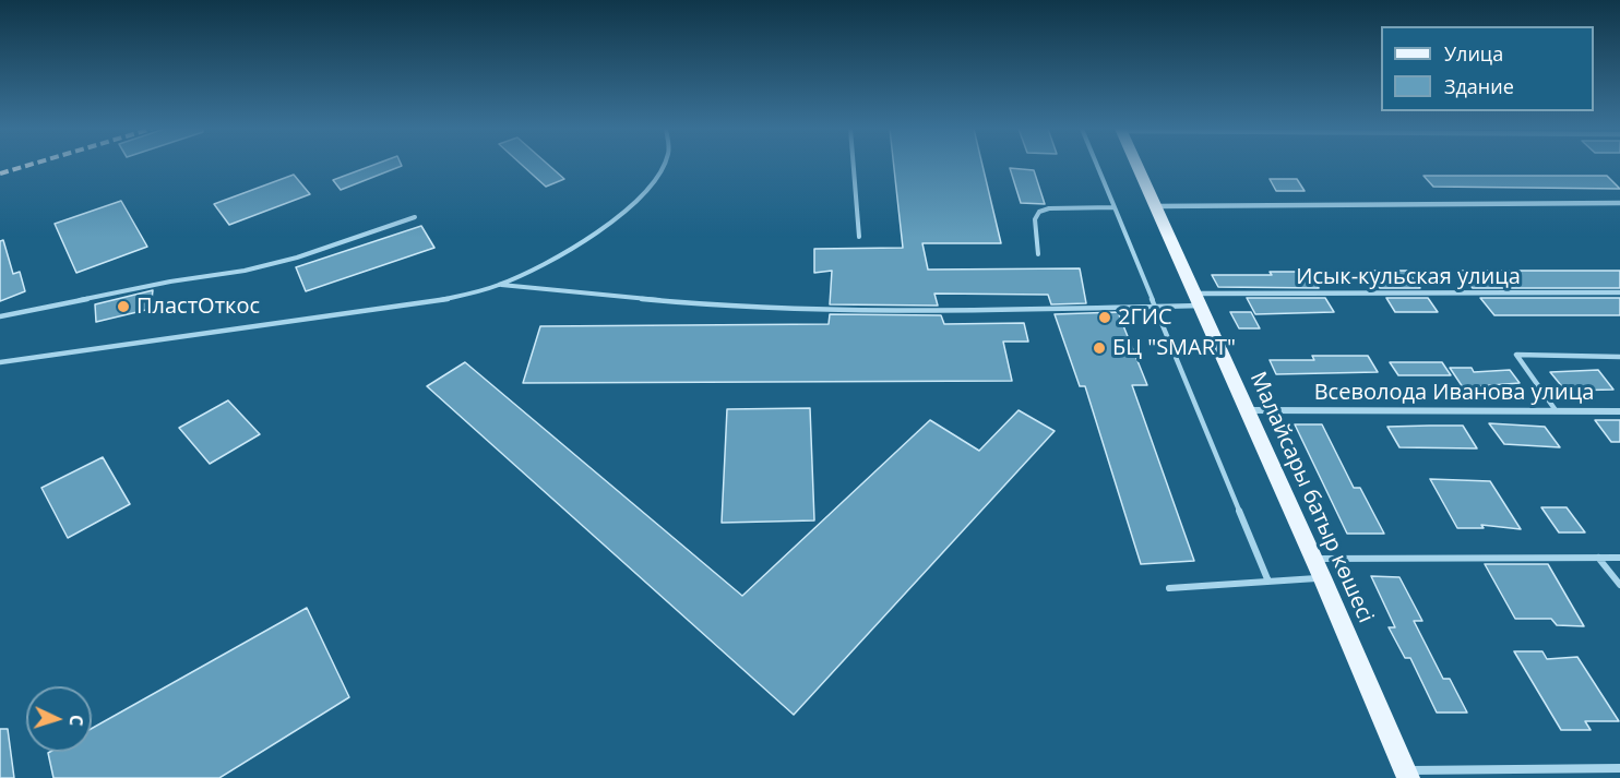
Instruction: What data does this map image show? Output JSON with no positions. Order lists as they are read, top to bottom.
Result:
{
  "streets": {
    "main road": ["Малайсары батыр көшесі"],
    "street": ["Исык-кульская улица", "Всеволода Иванова улица"]
  },
  "crossings": [
    ["Исык-кульская улица", "Малайсары батыр көшесі"],
    ["Всеволода Иванова улица", "Малайсары батыр көшесі"]
  ],
  "places": ["ПластОткос", "2ГИС", "БЦ \"SMART\""],
  "legend": ["Улица", "Здание"],
  "north": "right"
}
